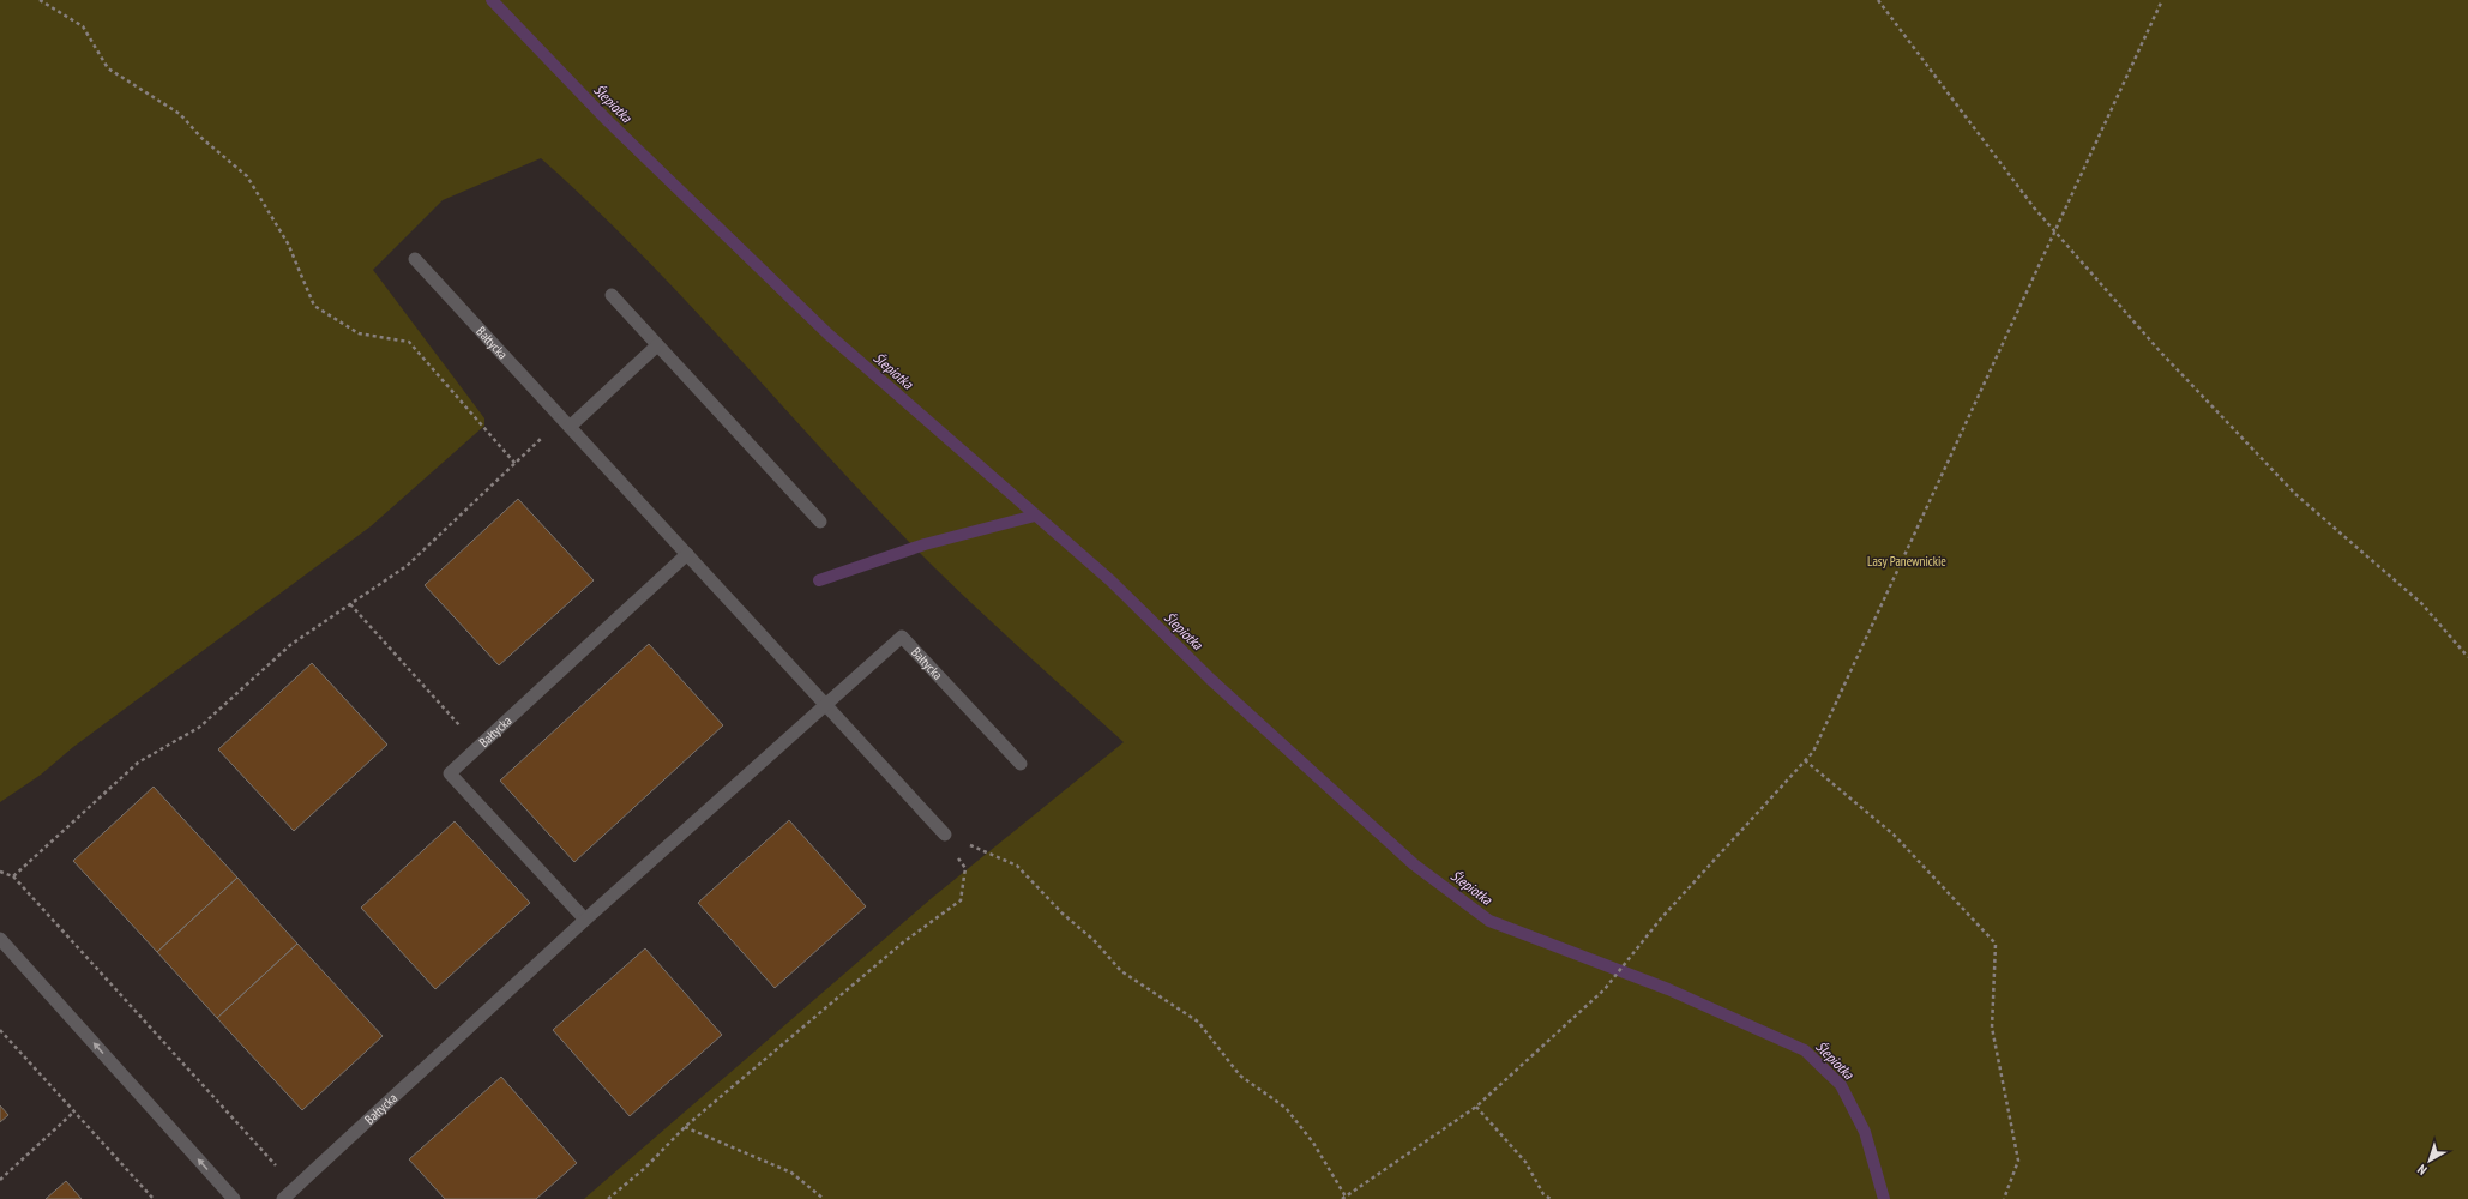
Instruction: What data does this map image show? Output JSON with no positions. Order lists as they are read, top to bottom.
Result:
{
  "streets": {
    "street": ["Bałtycka"]
  },
  "water": ["Ślepiotka"],
  "parks": ["Lasy Panewnickie"],
  "north": "bottom left"
}
